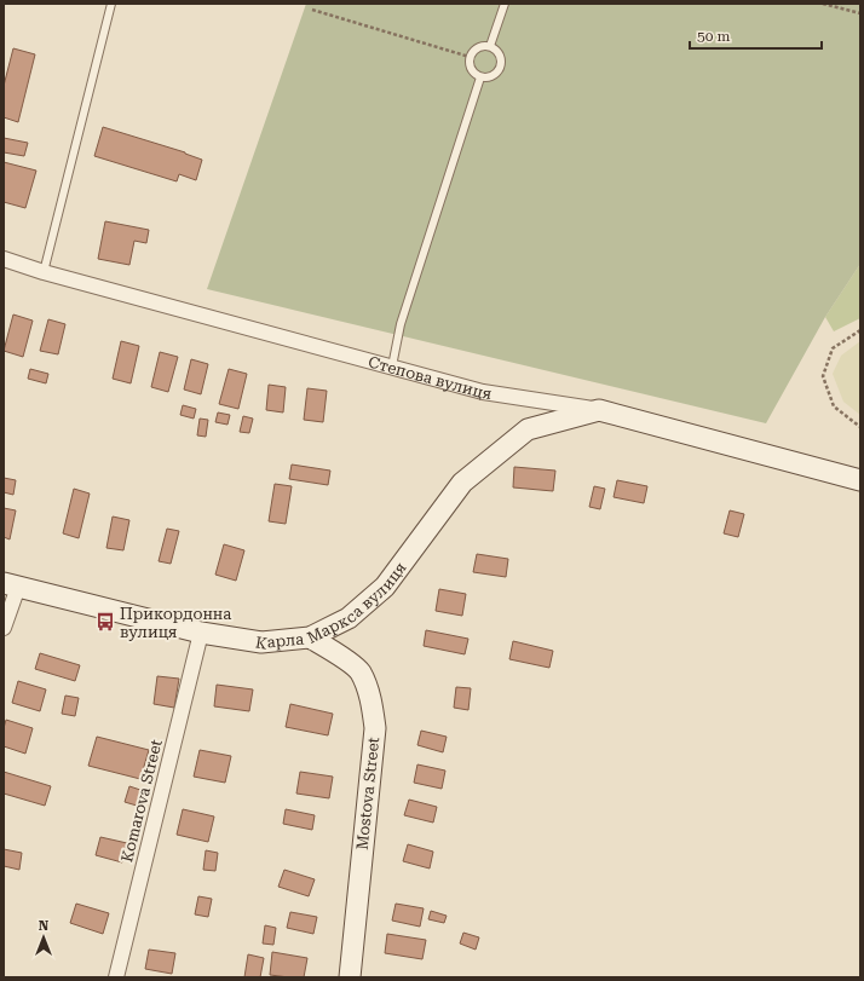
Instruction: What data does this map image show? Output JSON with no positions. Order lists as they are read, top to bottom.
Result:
{
  "streets": {
    "street": [
      "Степова вулиця",
      "Карла Маркса вулиця",
      "Mostova Street",
      "Komarova Street"
    ]
  },
  "crossings": [
    ["Степова вулиця", "Карла Маркса вулиця"],
    ["Карла Маркса вулиця", "Mostova Street"],
    ["Карла Маркса вулиця", "Komarova Street"]
  ],
  "places": {
    "bus stop": ["Прикордонна вулиця"]
  },
  "scale_bar": "50 m",
  "north": "top"
}
